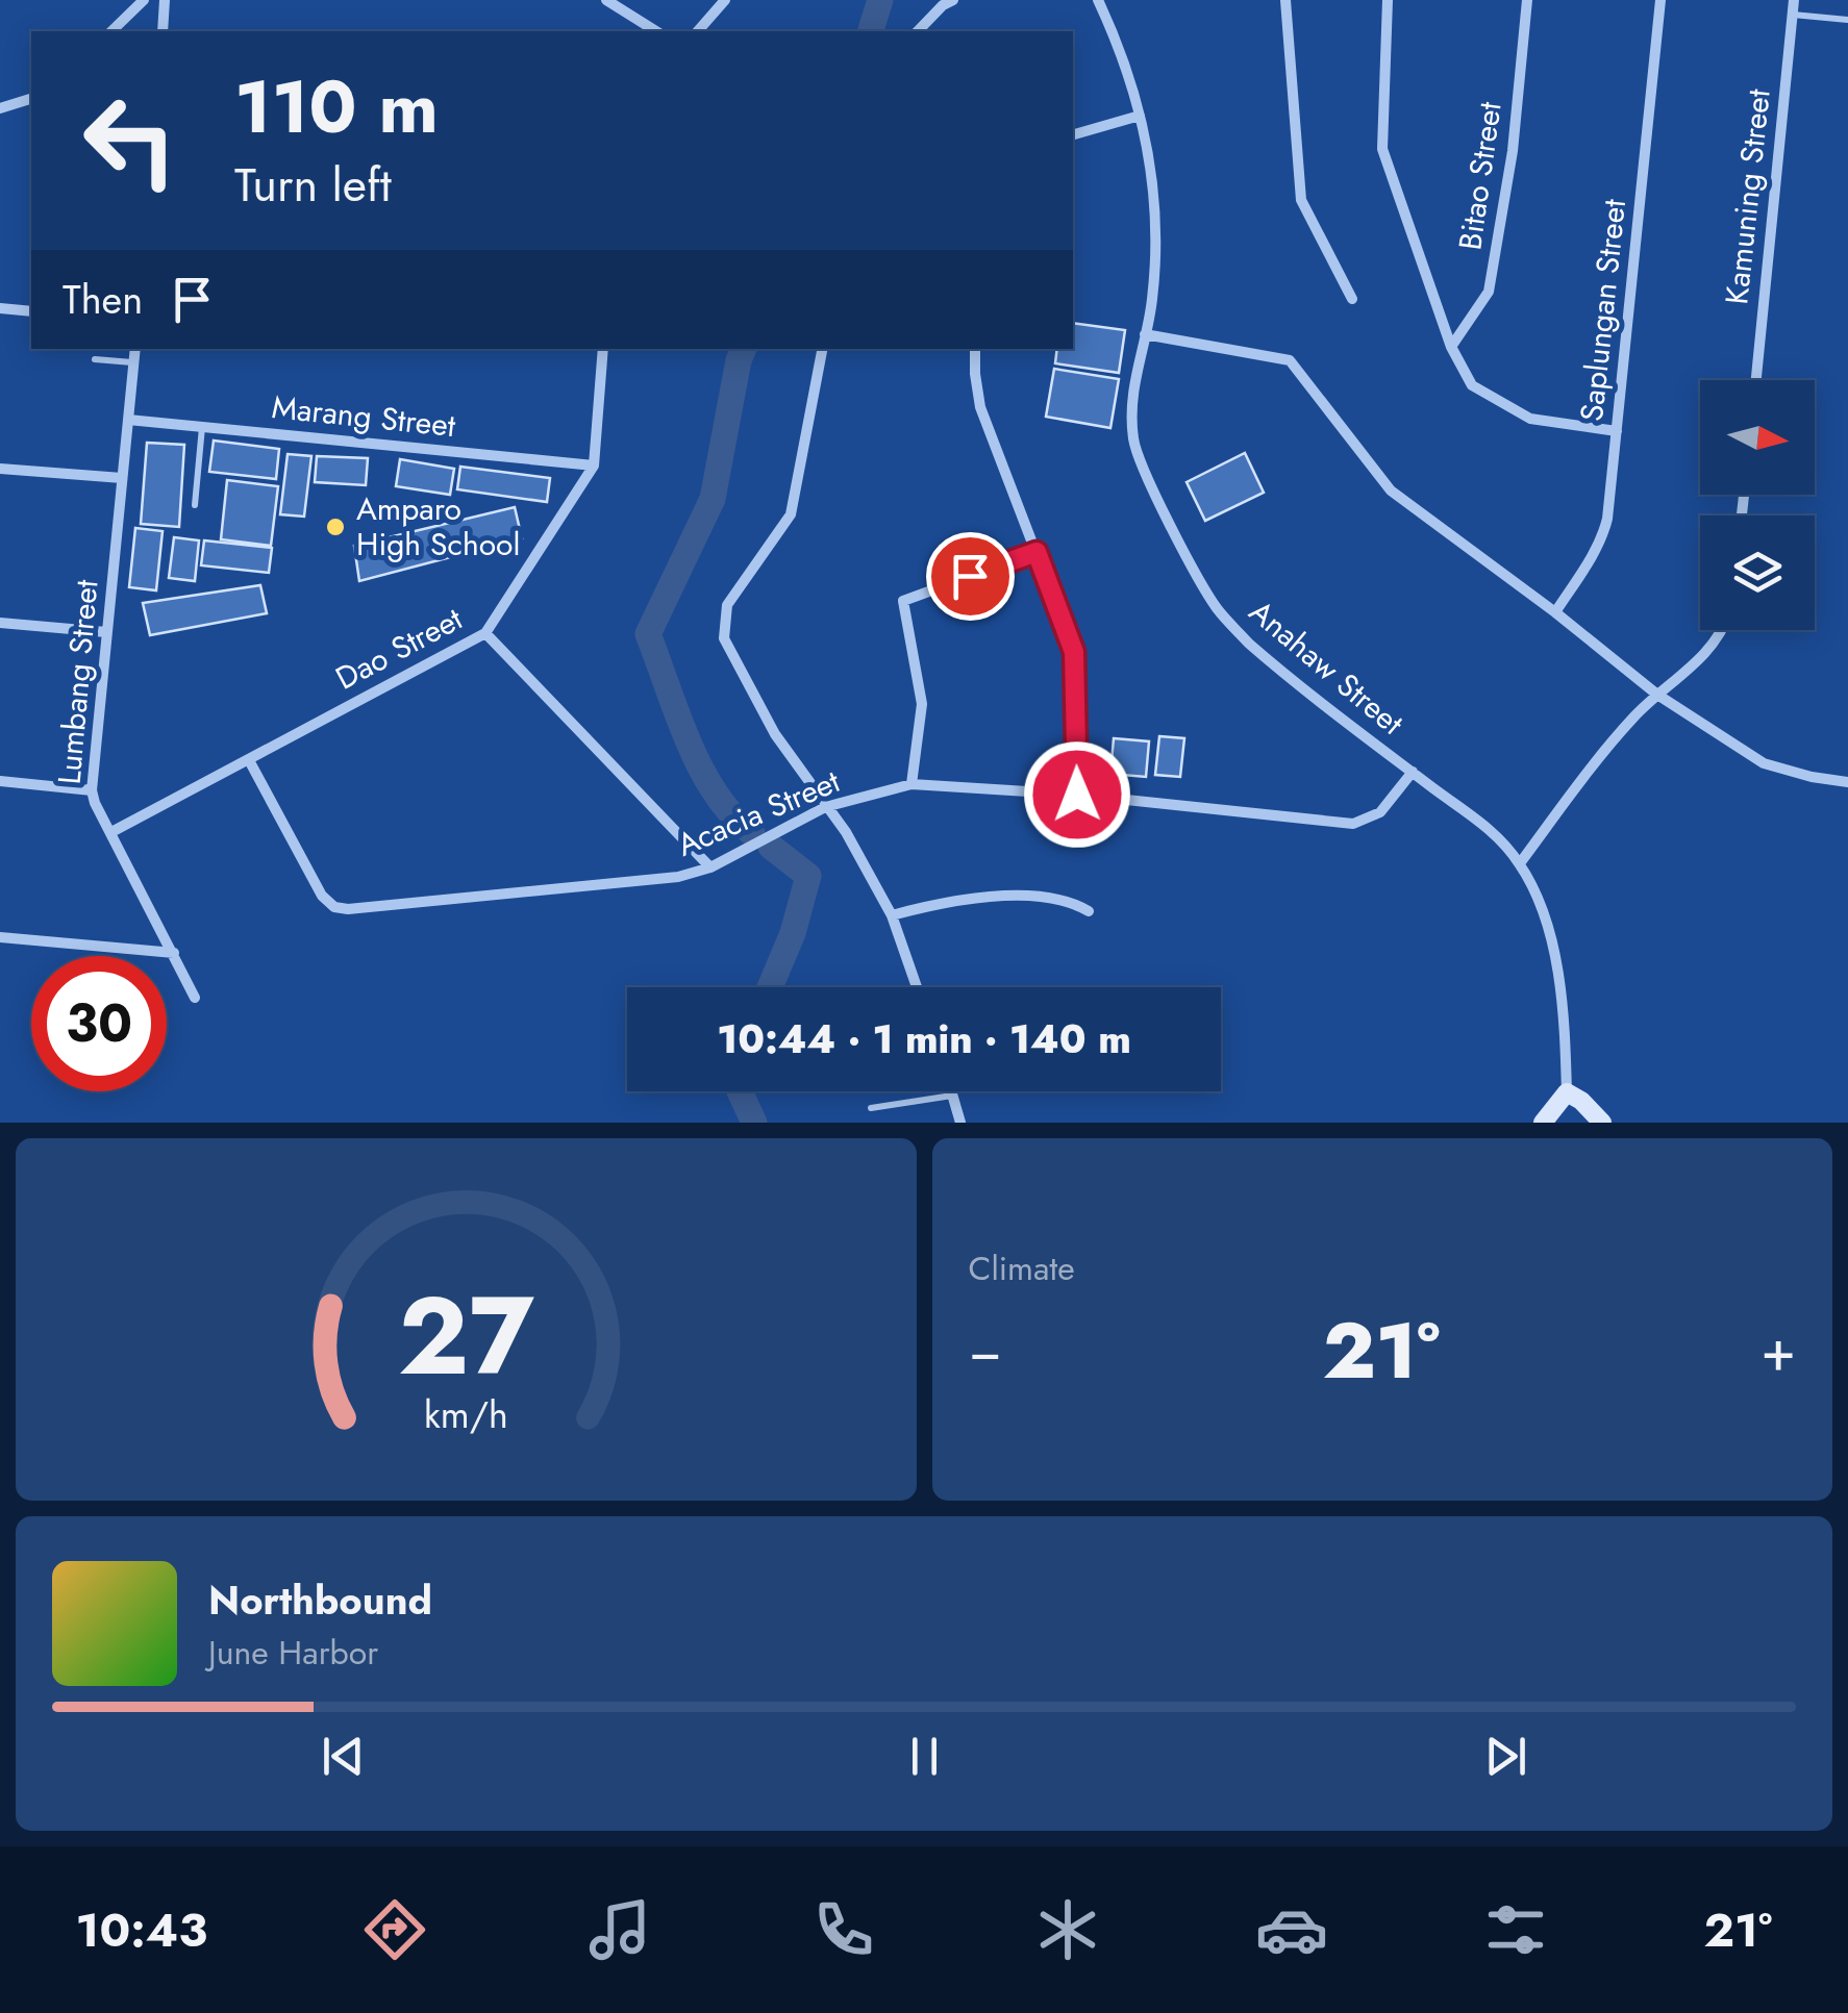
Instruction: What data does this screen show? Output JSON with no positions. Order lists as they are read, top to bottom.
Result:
{
  "streets": {
    "street": [
      "Bitao Street",
      "Kamuning Street",
      "Saplungan Street",
      "Marang Street",
      "Dao Street",
      "Anahaw Street",
      "Lumbang Street",
      "Acacia Street"
    ]
  },
  "crossings": [
    ["Marang Street", "Dao Street"],
    ["Marang Street", "Lumbang Street"],
    ["Dao Street", "Lumbang Street"],
    ["Dao Street", "Acacia Street"],
    ["Anahaw Street", "Acacia Street"]
  ],
  "places": ["Amparo High School"],
  "north": "right",
  "page": {
    "turn": ["110 m", "Turn left"],
    "then": "Then",
    "limit": "30",
    "trip": "10:44 · 1 min · 140 m",
    "tile": "Climate",
    "heat": ["−", "21°", "+"],
    "song": ["Northbound", "June Harbor"],
    "tabs": ["10:43", "21°"],
    "gauge": ["27", "km/h"]
  }
}
